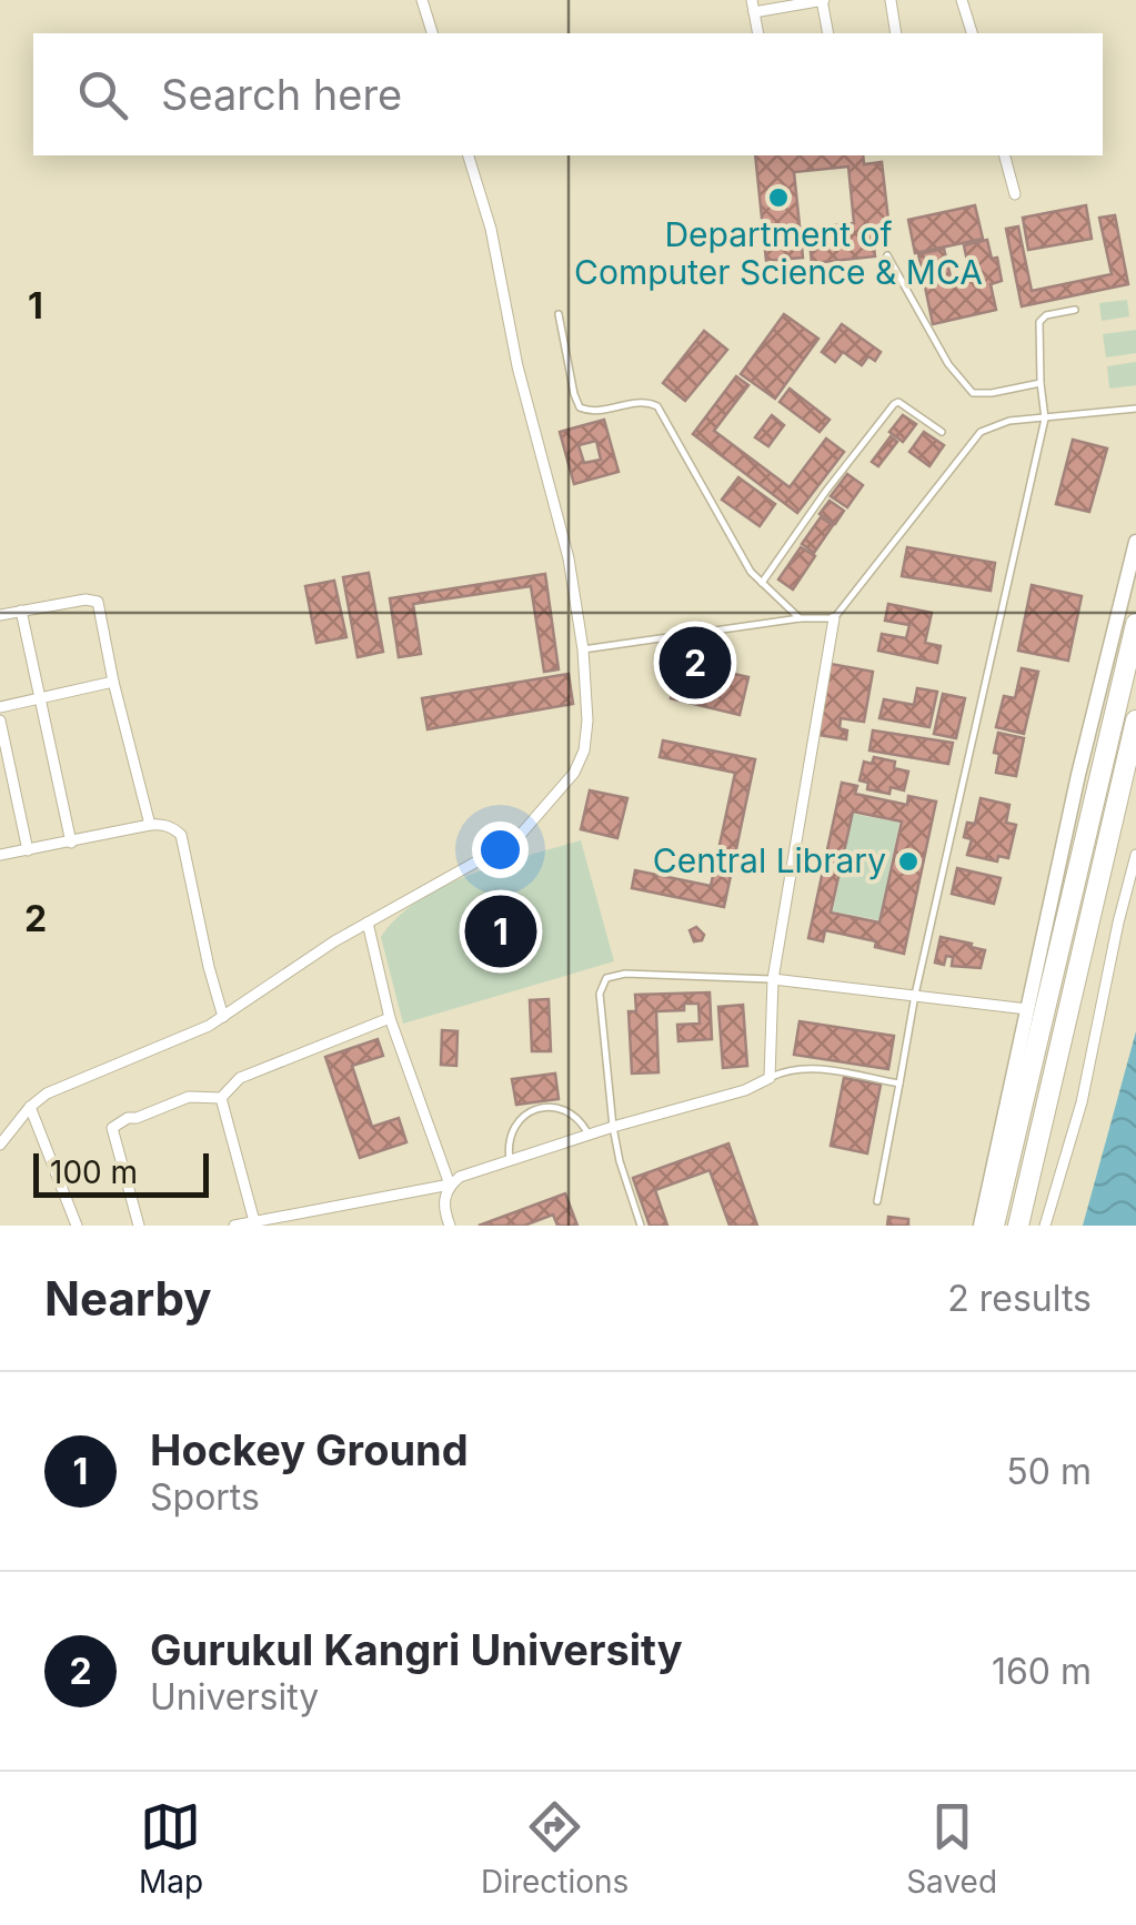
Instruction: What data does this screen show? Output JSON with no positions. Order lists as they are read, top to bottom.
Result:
{
  "places": ["Department of Computer Science & MCA", "Central Library"],
  "scale_bar": "100 m",
  "page": {
    "search": "Search here",
    "pins": ["2", "1"],
    "scale": "100 m",
    "heading": ["Nearby", "2 results"],
    "list": [
      {
        "mark": "1",
        "name": "Hockey Ground",
        "note": "Sports",
        "value": "50 m"
      },
      {
        "mark": "2",
        "name": "Gurukul Kangri University",
        "note": "University",
        "value": "160 m"
      }
    ],
    "nav": ["Map", "Directions", "Saved"]
  },
  "grid": {
    "rows": ["1", "2"]
  }
}
